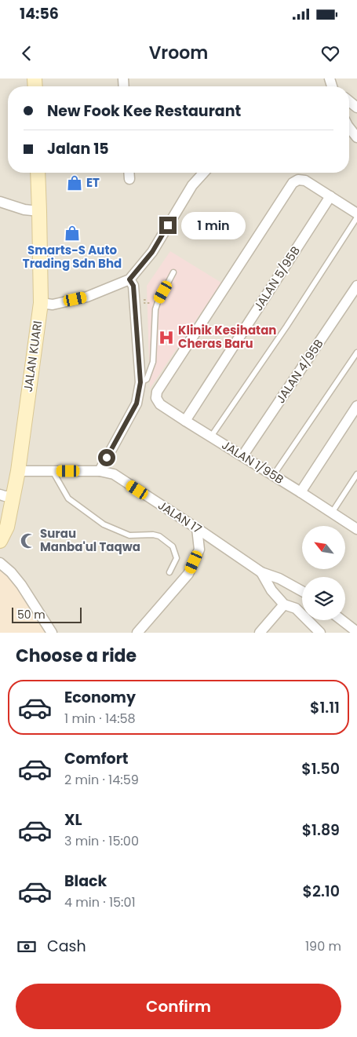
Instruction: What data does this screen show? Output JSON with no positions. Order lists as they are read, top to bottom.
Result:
{
  "streets": {
    "street": [
      "JALAN 5/95B",
      "JALAN KUARI",
      "JALAN 4/95B",
      "JALAN 1/95B",
      "JALAN 17"
    ]
  },
  "crossings": [
    ["JALAN 5/95B", "JALAN 1/95B"],
    ["JALAN KUARI", "JALAN 17"],
    ["JALAN 4/95B", "JALAN 1/95B"]
  ],
  "places": {
    "shop": ["ET", "Smarts-S Auto Trading Sdn Bhd"],
    "hospital": ["Klinik Kesihatan Cheras Baru"],
    "mosque": ["Surau Manba'ul Taqwa"]
  },
  "scale_bar": "50 m",
  "north": "top left",
  "page": {
    "status": "14:56",
    "header": "Vroom",
    "banner": ["New Fook Kee Restaurant", "Jalan 15"],
    "bubble": "1 min",
    "scale": "50 m",
    "heading": "Choose a ride",
    "list": [
      {
        "name": "Economy",
        "note": "1 min · 14:58",
        "value": "$1.11"
      },
      {
        "name": "Comfort",
        "note": "2 min · 14:59",
        "value": "$1.50"
      },
      {
        "name": "XL",
        "note": "3 min · 15:00",
        "value": "$1.89"
      },
      {
        "name": "Black",
        "note": "4 min · 15:01",
        "value": "$2.10"
      }
    ],
    "pay": ["Cash", "190 m"],
    "buttons": "Confirm"
  }
}
